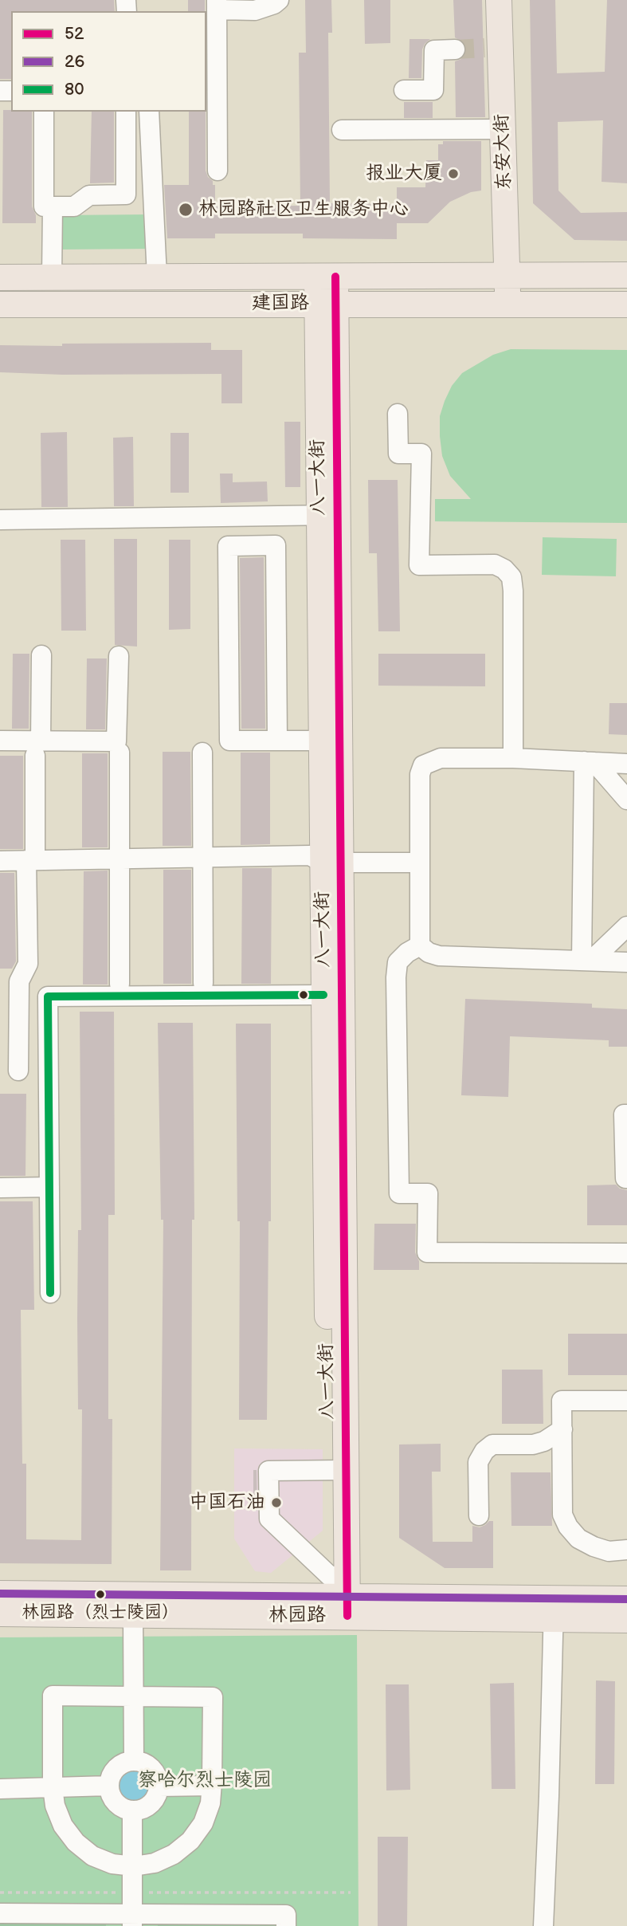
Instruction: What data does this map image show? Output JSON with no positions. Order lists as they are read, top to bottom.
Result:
{
  "streets": {
    "main road": [
      "东安大街",
      "建国路",
      "八一大街",
      "林园路"
    ]
  },
  "crossings": [
    ["东安大街", "建国路"],
    ["建国路", "八一大街"],
    ["八一大街", "林园路"]
  ],
  "parks": ["察哈尔烈士陵园"],
  "places": [
    "报业大厦",
    "林园路社区卫生服务中心",
    "中国石油",
    "林园路（烈士陵园）"
  ],
  "lines": ["transit line 52", "transit line 80", "transit line 26"],
  "legend": ["52", "26", "80"]
}
